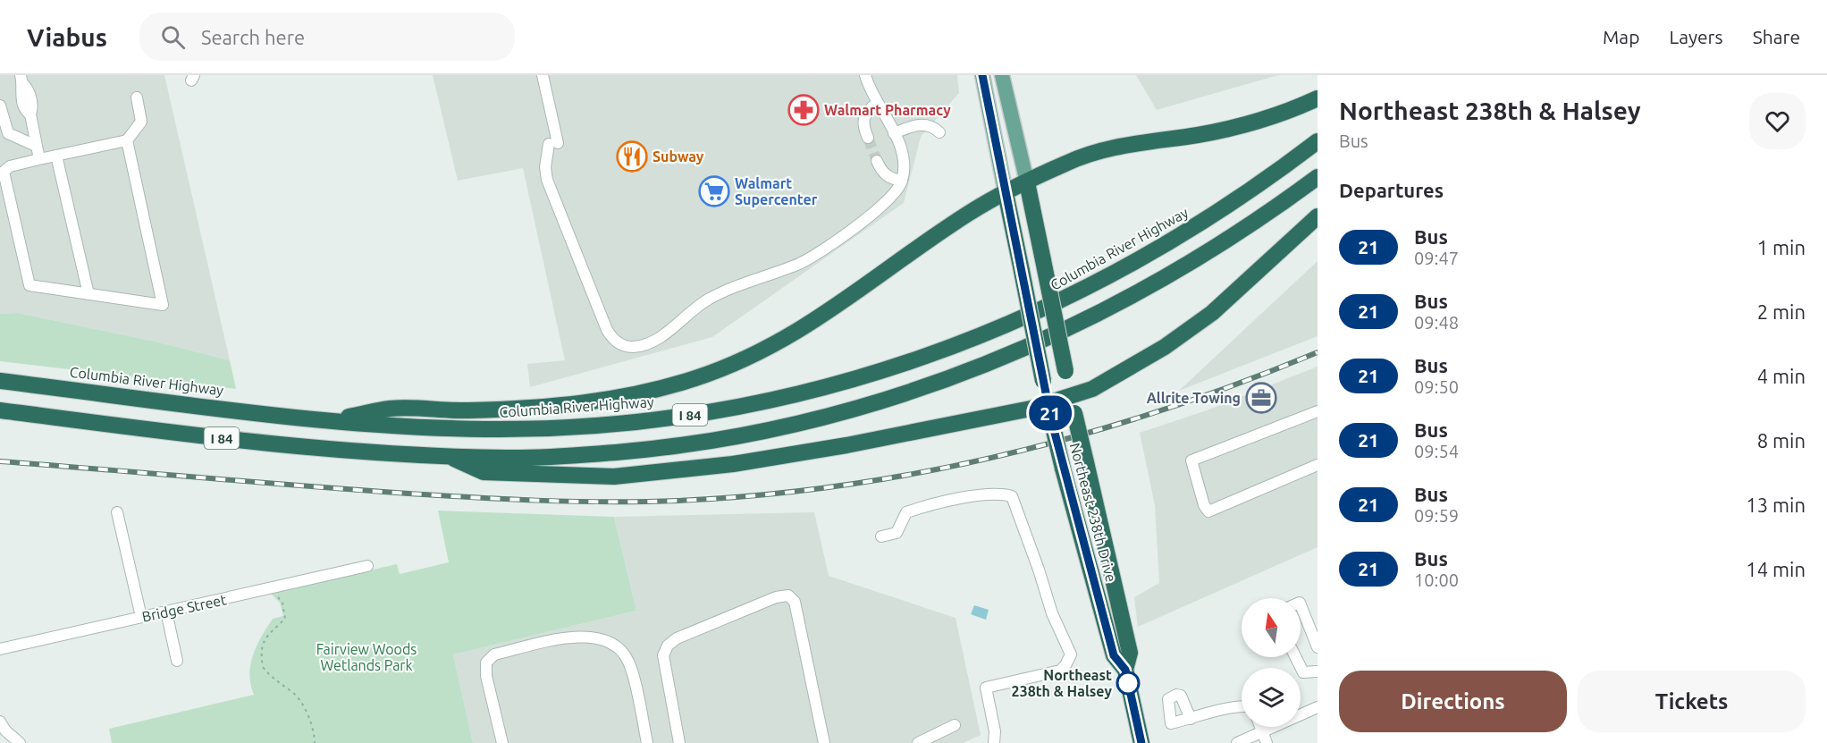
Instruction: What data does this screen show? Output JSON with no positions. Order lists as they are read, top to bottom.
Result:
{
  "streets": {
    "highway": ["Columbia River Highway", "I 84", "Northeast 238th Drive"],
    "street": ["Bridge Street"]
  },
  "parks": ["Fairview Woods Wetlands Park"],
  "places": {
    "pharmacy": ["Walmart Pharmacy"],
    "restaurant": ["Subway"],
    "supermarket": ["Walmart Supercenter"],
    "office": ["Allrite Towing"],
    "other": ["Northeast 238th & Halsey"]
  },
  "lines": ["bus line 21"],
  "north": "top",
  "page": {
    "header": "Viabus",
    "search": "Search here",
    "nav": ["Map", "Layers", "Share"],
    "on_map": "21",
    "heading": [
      ["Northeast 238th & Halsey", "Bus"],
      "Departures"
    ],
    "list": [
      {
        "mark": "21",
        "name": "Bus",
        "note": "09:47",
        "value": "1 min"
      },
      {
        "mark": "21",
        "name": "Bus",
        "note": "09:48",
        "value": "2 min"
      },
      {
        "mark": "21",
        "name": "Bus",
        "note": "09:50",
        "value": "4 min"
      },
      {
        "mark": "21",
        "name": "Bus",
        "note": "09:54",
        "value": "8 min"
      },
      {
        "mark": "21",
        "name": "Bus",
        "note": "09:59",
        "value": "13 min"
      },
      {
        "mark": "21",
        "name": "Bus",
        "note": "10:00",
        "value": "14 min"
      }
    ],
    "buttons": ["Directions", "Tickets"]
  }
}
